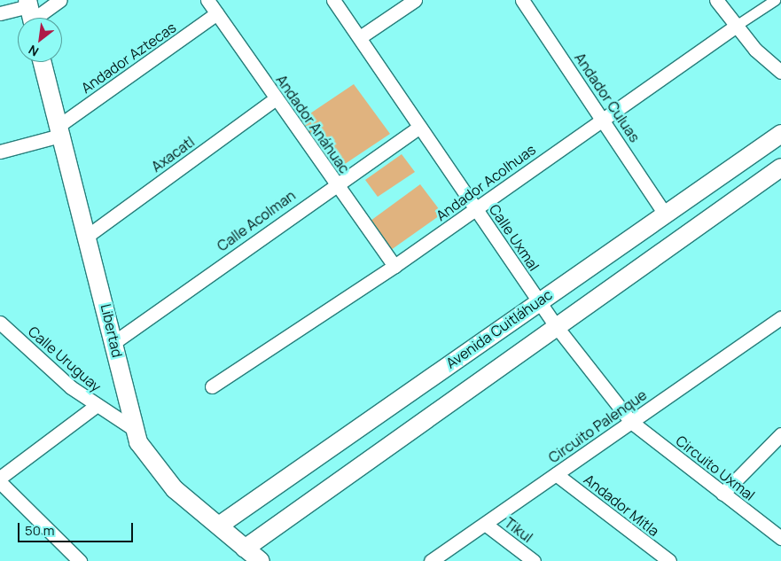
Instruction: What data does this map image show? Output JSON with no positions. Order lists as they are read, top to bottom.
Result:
{
  "streets": {
    "main road": ["Avenida Cuitláhuac", "Libertad"],
    "street": [
      "Andador Aztecas",
      "Andador Culuas",
      "Andador Anáhuac",
      "Axacatl",
      "Andador Acolhuas",
      "Calle Acolman",
      "Calle Uxmal",
      "Calle Uruguay",
      "Circuito Palenque",
      "Circuito Uxmal",
      "Andador Mitla",
      "Tikul"
    ]
  },
  "crossings": [
    ["Andador Aztecas", "Andador Anáhuac"],
    ["Andador Aztecas", "Libertad"],
    ["Andador Culuas", "Andador Acolhuas"],
    ["Andador Culuas", "Avenida Cuitláhuac"],
    ["Andador Anáhuac", "Axacatl"],
    ["Andador Anáhuac", "Andador Acolhuas"],
    ["Andador Anáhuac", "Calle Acolman"],
    ["Axacatl", "Libertad"],
    ["Andador Acolhuas", "Calle Uxmal"],
    ["Calle Acolman", "Calle Uxmal"],
    ["Calle Acolman", "Libertad"],
    ["Calle Uxmal", "Avenida Cuitláhuac"],
    ["Calle Uxmal", "Circuito Palenque"],
    ["Calle Uxmal", "Circuito Uxmal"],
    ["Avenida Cuitláhuac", "Libertad"],
    ["Libertad", "Calle Uruguay"],
    ["Circuito Palenque", "Circuito Uxmal"],
    ["Circuito Palenque", "Andador Mitla"],
    ["Circuito Palenque", "Tikul"]
  ],
  "scale_bar": "50 m",
  "north": "bottom left"
}
